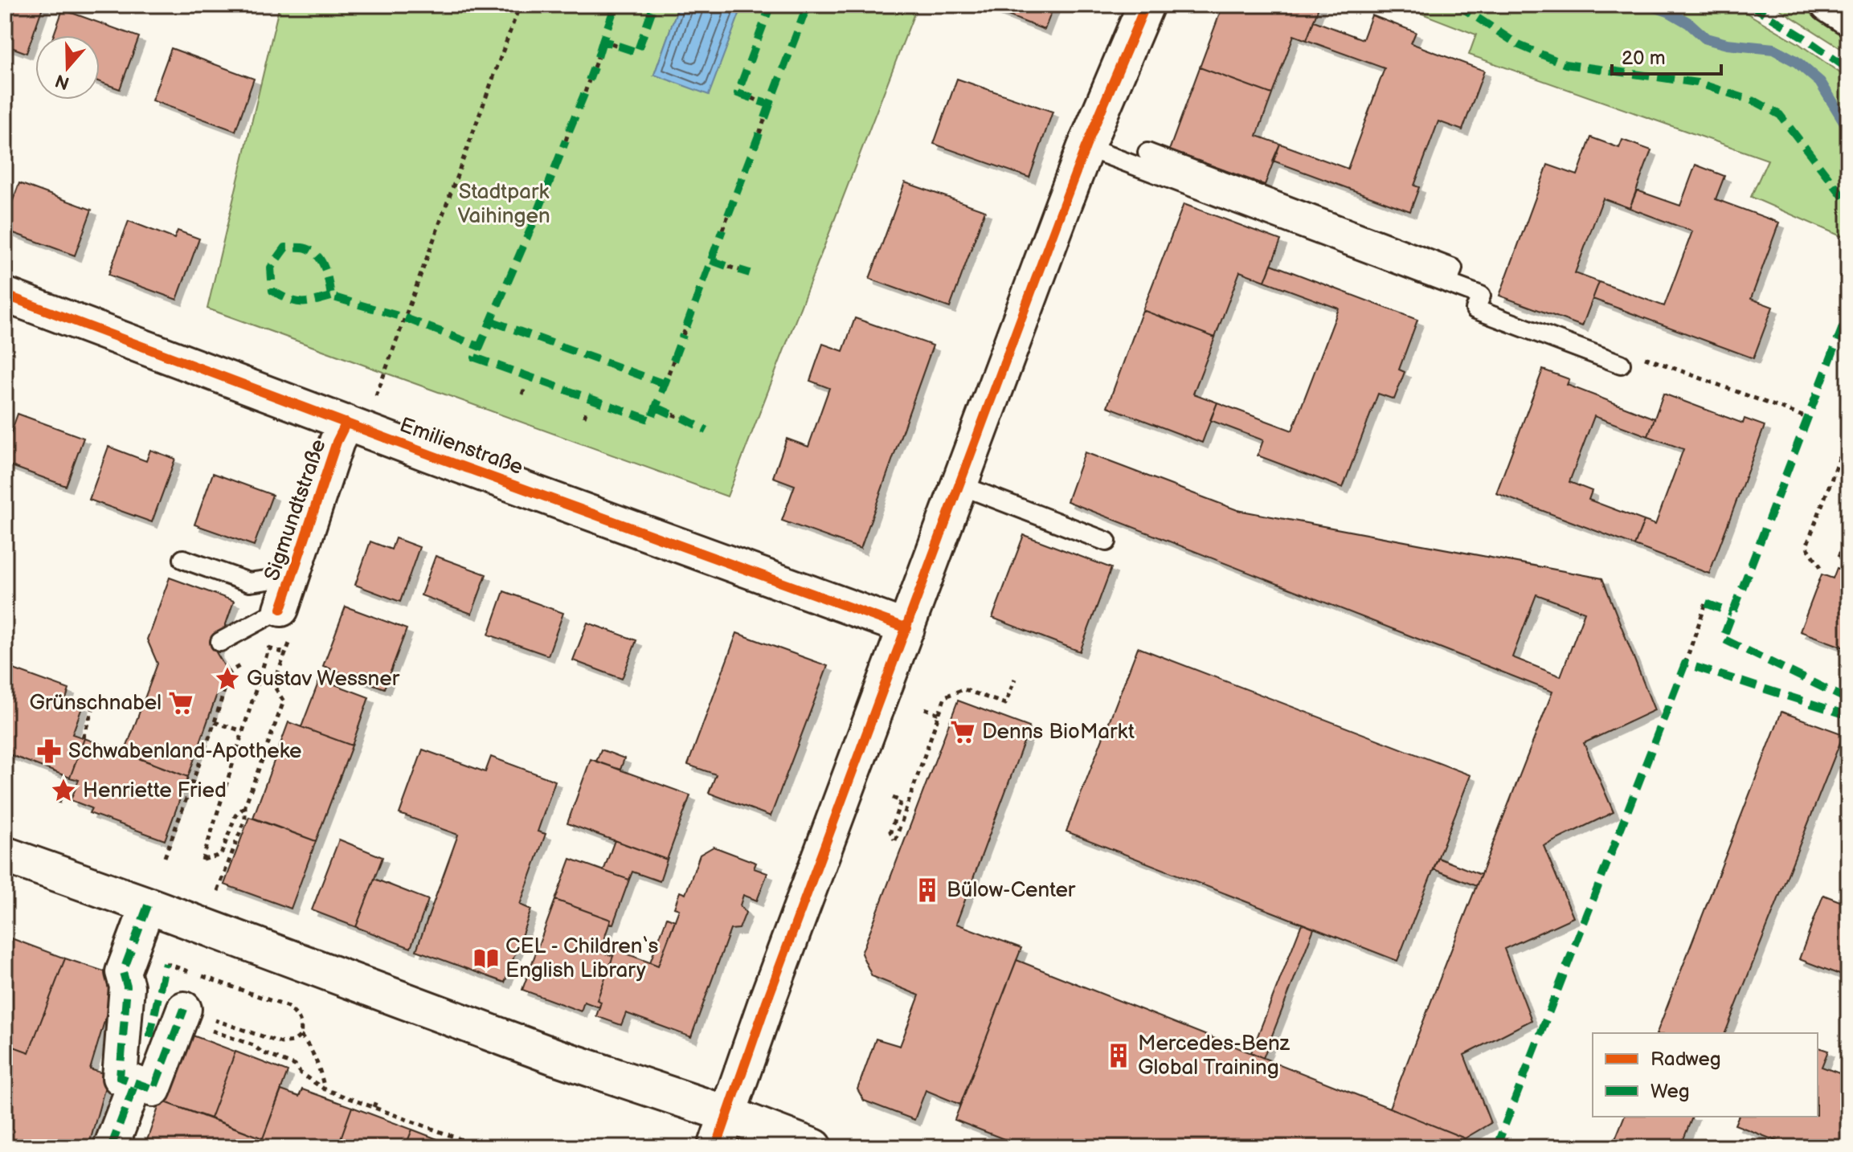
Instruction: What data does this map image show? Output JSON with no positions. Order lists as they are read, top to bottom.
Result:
{
  "streets": {
    "street": ["Emilienstraße", "Sigmundtstraße"]
  },
  "crossings": [
    ["Emilienstraße", "Sigmundtstraße"]
  ],
  "parks": ["Stadtpark Vaihingen"],
  "places": {
    "place": ["Gustav Wessner", "Henriette Fried"],
    "supermarket": ["Grünschnabel", "Denns BioMarkt"],
    "pharmacy": ["Schwabenland-Apotheke"],
    "building": ["Bülow-Center", "Mercedes-Benz Global Training"],
    "library": ["CEL - Children‘s English Library"]
  },
  "legend": ["Radweg", "Weg"],
  "scale_bar": "20 m",
  "north": "bottom"
}
